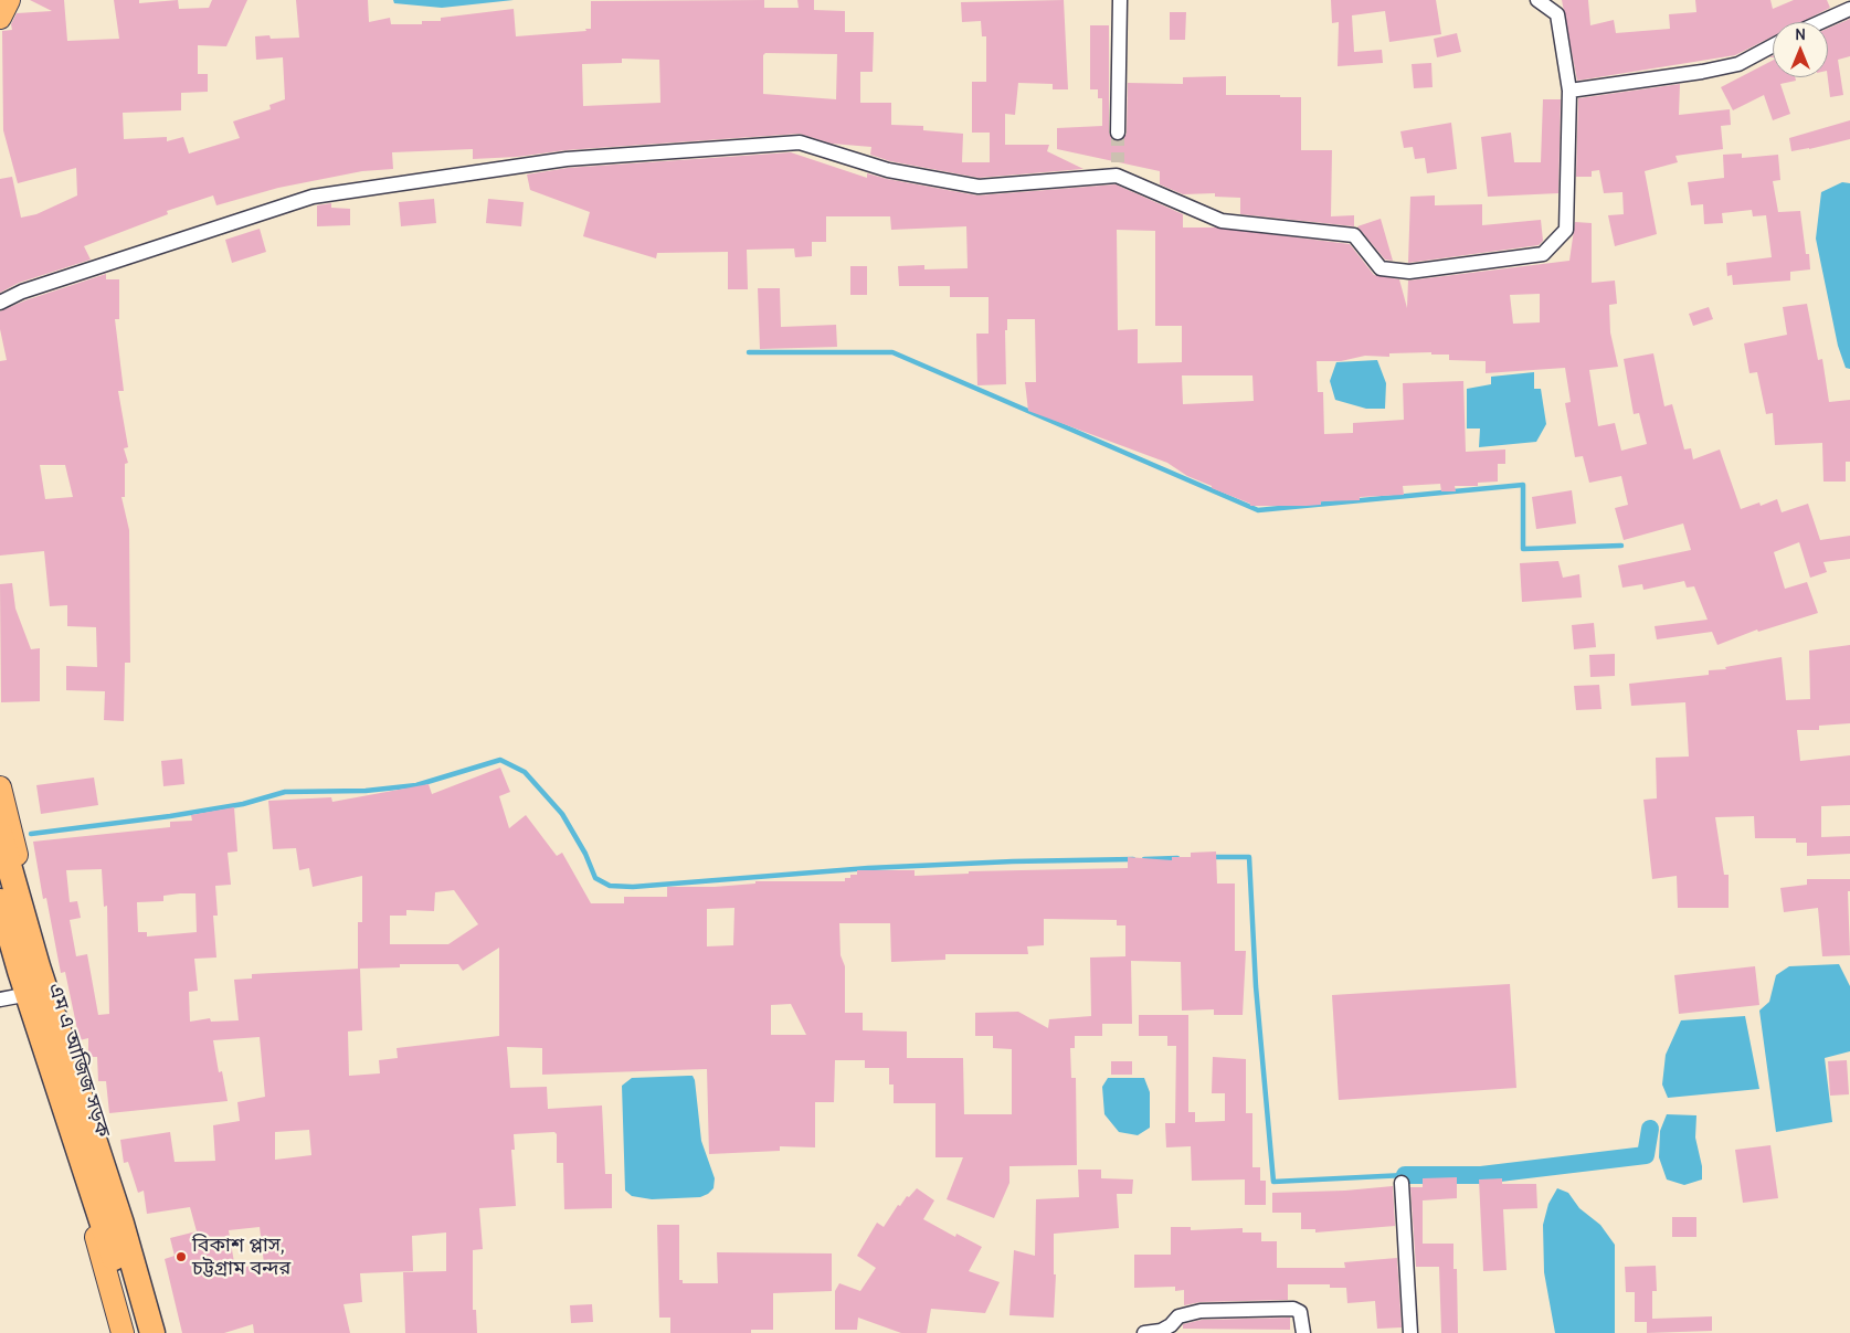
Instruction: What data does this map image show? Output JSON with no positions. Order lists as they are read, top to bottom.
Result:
{
  "streets": {
    "main road": ["এম এ আজিজ সড়ক"]
  },
  "places": ["বিকাশ প্লাস, চট্টগ্রাম বন্দর"],
  "north": "top"
}
